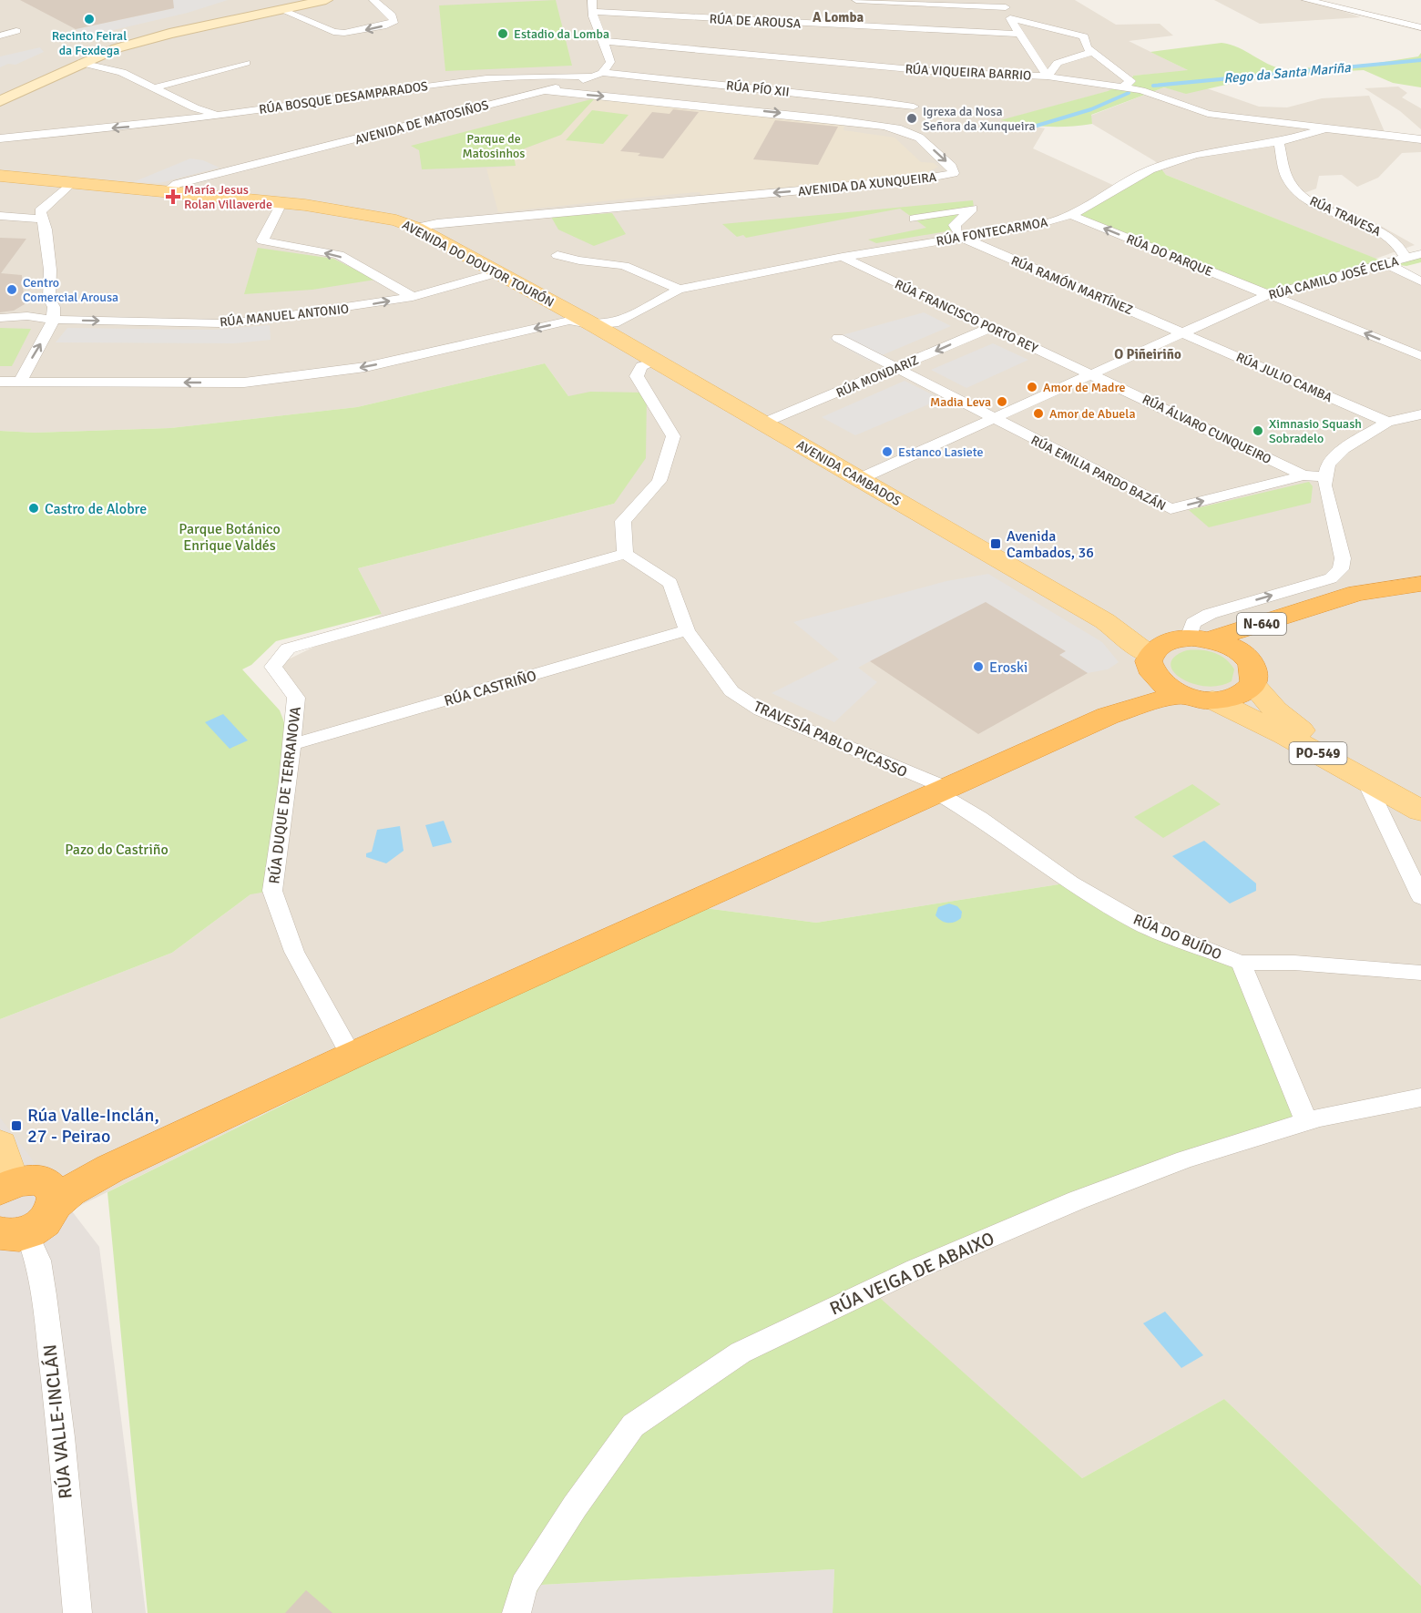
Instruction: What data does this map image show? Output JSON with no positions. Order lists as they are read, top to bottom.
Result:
{
  "streets": {
    "highway": ["N-640"],
    "main road": ["AVENIDA DO DOUTOR TOURÓN", "AVENIDA CAMBADOS", "PO-549"],
    "street": [
      "RÚA DE AROUSA",
      "RÚA VIQUEIRA BARRIO",
      "RÚA PÍO XII",
      "RÚA BOSQUE DESAMPARADOS",
      "AVENIDA DE MATOSIÑOS",
      "AVENIDA DA XUNQUEIRA",
      "RÚA TRAVESA",
      "RÚA FONTECARMOA",
      "RÚA DO PARQUE",
      "RÚA CAMILO JOSÉ CELA",
      "RÚA RAMÓN MARTÍNEZ",
      "RÚA MANUEL ANTONIO",
      "RÚA FRANCISCO PORTO REY",
      "RÚA MONDARIZ",
      "RÚA JULIO CAMBA",
      "RÚA ÁLVARO CUNQUEIRO",
      "RÚA EMILIA PARDO BAZÁN",
      "RÚA CASTRIÑO",
      "TRAVESÍA PABLO PICASSO",
      "RÚA DUQUE DE TERRANOVA",
      "RÚA DO BUÍDO",
      "RÚA VEIGA DE ABAIXO",
      "RÚA VALLE-INCLÁN"
    ]
  },
  "crossings": [
    ["RÚA VIQUEIRA BARRIO", "RÚA FONTECARMOA"],
    ["RÚA PÍO XII", "RÚA BOSQUE DESAMPARADOS"],
    ["RÚA PÍO XII", "AVENIDA DE MATOSIÑOS"],
    ["RÚA BOSQUE DESAMPARADOS", "AVENIDA DE MATOSIÑOS"],
    ["AVENIDA DE MATOSIÑOS", "AVENIDA DA XUNQUEIRA"],
    ["AVENIDA DE MATOSIÑOS", "AVENIDA DO DOUTOR TOURÓN"],
    ["AVENIDA DA XUNQUEIRA", "AVENIDA DO DOUTOR TOURÓN"],
    ["RÚA TRAVESA", "RÚA FONTECARMOA"],
    ["RÚA TRAVESA", "RÚA CAMILO JOSÉ CELA"],
    ["RÚA FONTECARMOA", "RÚA DO PARQUE"],
    ["RÚA FONTECARMOA", "AVENIDA DO DOUTOR TOURÓN"],
    ["RÚA FONTECARMOA", "RÚA RAMÓN MARTÍNEZ"],
    ["RÚA FONTECARMOA", "RÚA FRANCISCO PORTO REY"],
    ["RÚA FONTECARMOA", "AVENIDA CAMBADOS"],
    ["RÚA DO PARQUE", "RÚA CAMILO JOSÉ CELA"],
    ["AVENIDA DO DOUTOR TOURÓN", "RÚA MANUEL ANTONIO"],
    ["AVENIDA DO DOUTOR TOURÓN", "AVENIDA CAMBADOS"],
    ["RÚA CAMILO JOSÉ CELA", "RÚA RAMÓN MARTÍNEZ"],
    ["RÚA CAMILO JOSÉ CELA", "RÚA FRANCISCO PORTO REY"],
    ["RÚA CAMILO JOSÉ CELA", "RÚA JULIO CAMBA"],
    ["RÚA CAMILO JOSÉ CELA", "RÚA ÁLVARO CUNQUEIRO"],
    ["RÚA CAMILO JOSÉ CELA", "AVENIDA CAMBADOS"],
    ["RÚA CAMILO JOSÉ CELA", "RÚA EMILIA PARDO BAZÁN"],
    ["RÚA RAMÓN MARTÍNEZ", "RÚA JULIO CAMBA"],
    ["RÚA FRANCISCO PORTO REY", "RÚA MONDARIZ"],
    ["RÚA FRANCISCO PORTO REY", "RÚA ÁLVARO CUNQUEIRO"],
    ["RÚA MONDARIZ", "AVENIDA CAMBADOS"],
    ["RÚA MONDARIZ", "RÚA EMILIA PARDO BAZÁN"],
    ["RÚA ÁLVARO CUNQUEIRO", "RÚA EMILIA PARDO BAZÁN"],
    ["AVENIDA CAMBADOS", "N-640"],
    ["N-640", "PO-549"],
    ["RÚA CASTRIÑO", "TRAVESÍA PABLO PICASSO"],
    ["RÚA CASTRIÑO", "RÚA DUQUE DE TERRANOVA"],
    ["TRAVESÍA PABLO PICASSO", "RÚA DUQUE DE TERRANOVA"],
    ["TRAVESÍA PABLO PICASSO", "RÚA DO BUÍDO"]
  ],
  "one_way": [
    "RÚA FONTECARMOA",
    "RÚA DO PARQUE",
    "RÚA MANUEL ANTONIO",
    "RÚA MONDARIZ",
    "RÚA EMILIA PARDO BAZÁN"
  ],
  "districts": ["A Lomba", "O Piñeiriño"],
  "water": ["Rego da Santa Mariña"],
  "parks": ["Parque de Matosinhos", "Parque Botánico Enrique Valdés", "Pazo do Castriño"],
  "places": {
    "other": [
      "Recinto Feiral da Fexdega",
      "Estadio da Lomba",
      "Igrexa da Nosa Señora da Xunqueira",
      "Centro Comercial Arousa",
      "Amor de Madre",
      "Madia Leva",
      "Amor de Abuela",
      "Ximnasio Squash Sobradelo",
      "Estanco Lasiete",
      "Castro de Alobre",
      "Eroski"
    ],
    "health": ["María Jesus Rolan Villaverde"],
    "transit": ["Avenida Cambados, 36", "Rúa Valle-Inclán, 27 - Peirao"]
  }
}
